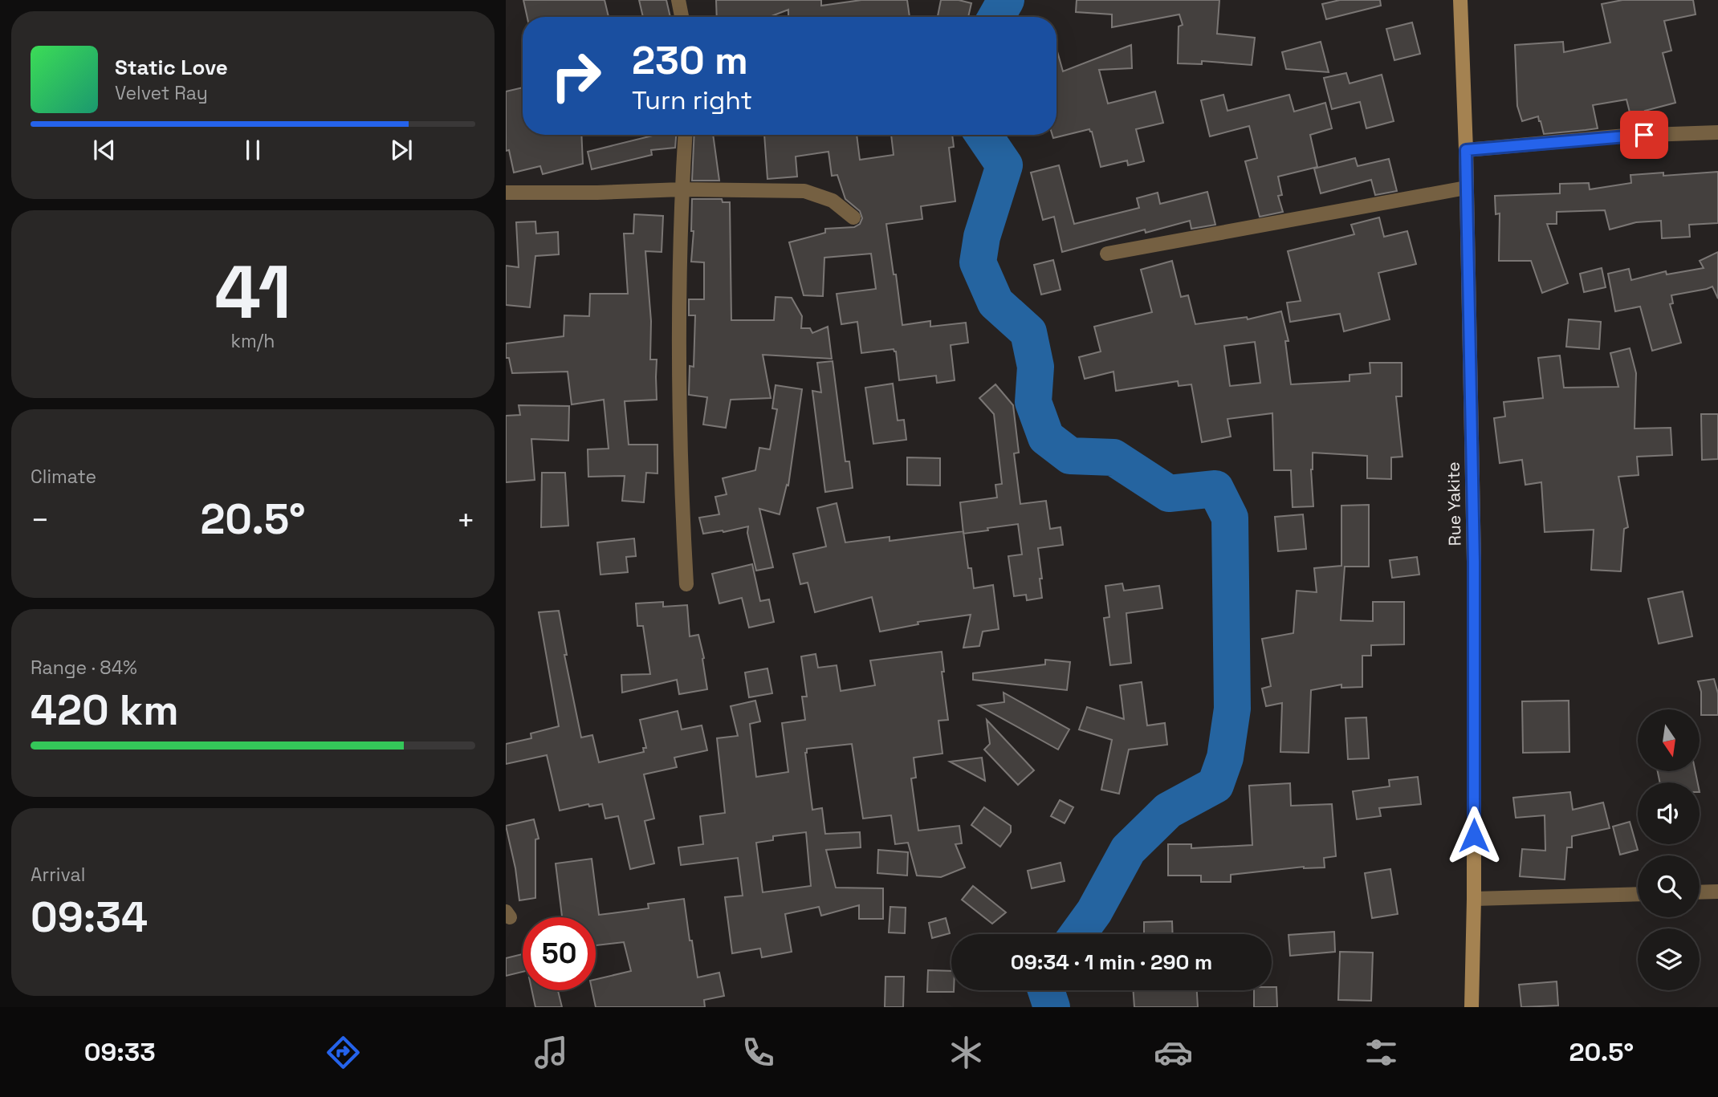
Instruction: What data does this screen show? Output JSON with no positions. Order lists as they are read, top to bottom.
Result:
{
  "streets": {
    "main road": ["Rue Yakite"]
  },
  "north": "bottom",
  "page": {
    "turn": ["230 m", "Turn right"],
    "song": ["Static Love", "Velvet Ray"],
    "tile": [
      ["41", "km/h"],
      "Climate",
      ["Range · 84%", "420 km"],
      ["Arrival", "09:34"]
    ],
    "heat": ["−", "20.5°", "+"],
    "limit": "50",
    "trip": "09:34 · 1 min · 290 m",
    "tabs": ["09:33", "20.5°"]
  }
}
